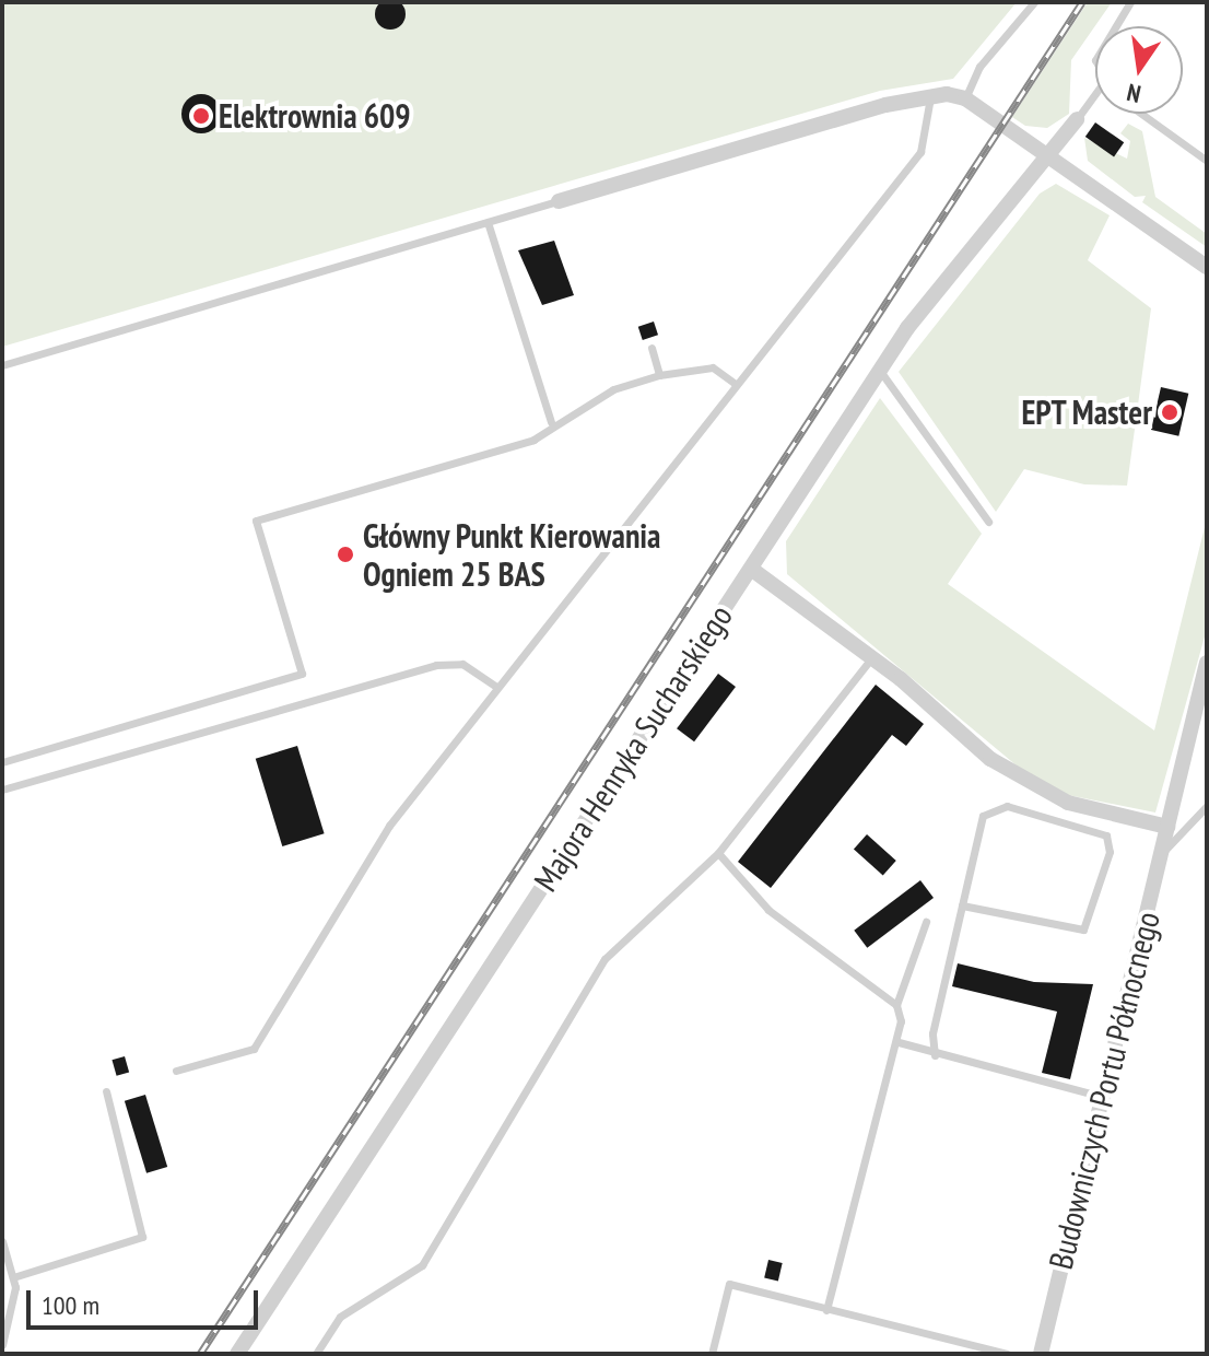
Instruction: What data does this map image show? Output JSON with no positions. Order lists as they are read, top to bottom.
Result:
{
  "streets": {
    "street": ["Majora Henryka Sucharskiego", "Budowniczych Portu Północnego"]
  },
  "places": ["Elektrownia 609", "EPT Master", "Główny Punkt Kierowania Ogniem 25 BAS"],
  "scale_bar": "100 m",
  "north": "bottom"
}
